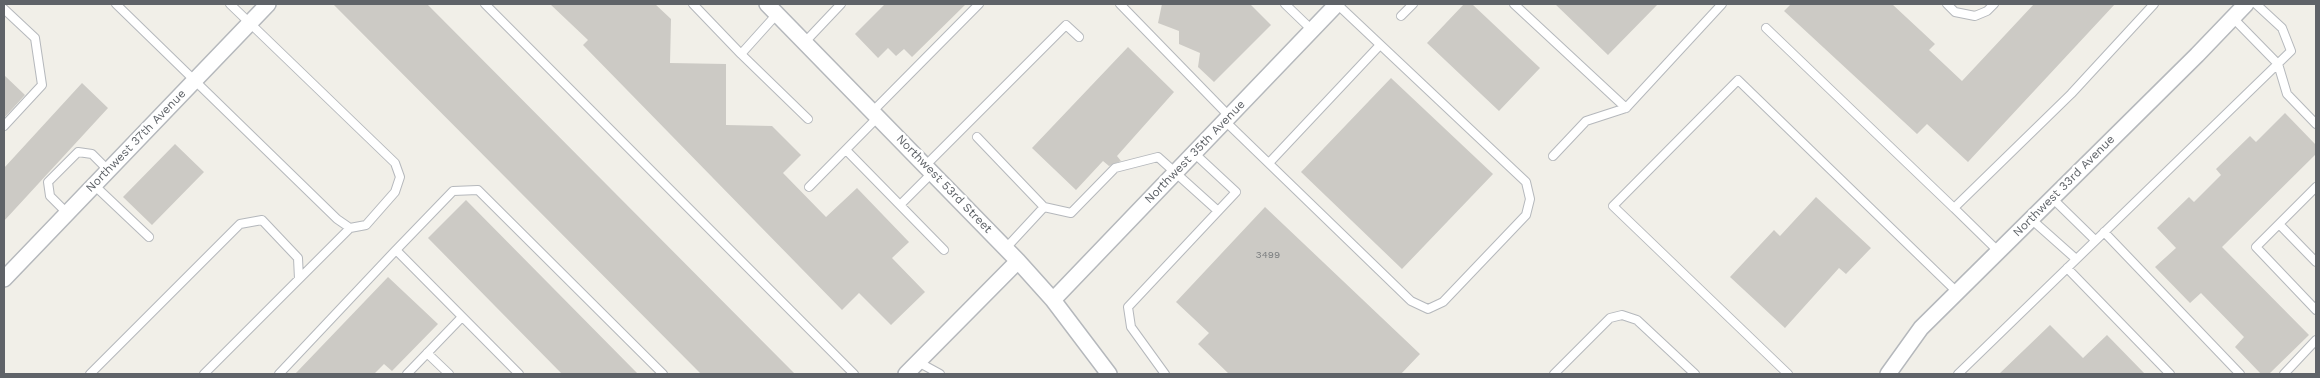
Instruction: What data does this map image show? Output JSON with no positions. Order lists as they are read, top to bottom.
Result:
{
  "streets": {
    "street": [
      "Northwest 37th Avenue",
      "Northwest 35th Avenue",
      "Northwest 53rd Street",
      "Northwest 33rd Avenue"
    ]
  },
  "crossings": [
    ["Northwest 35th Avenue", "Northwest 53rd Street"]
  ],
  "house_numbers": ["3499"]
}
